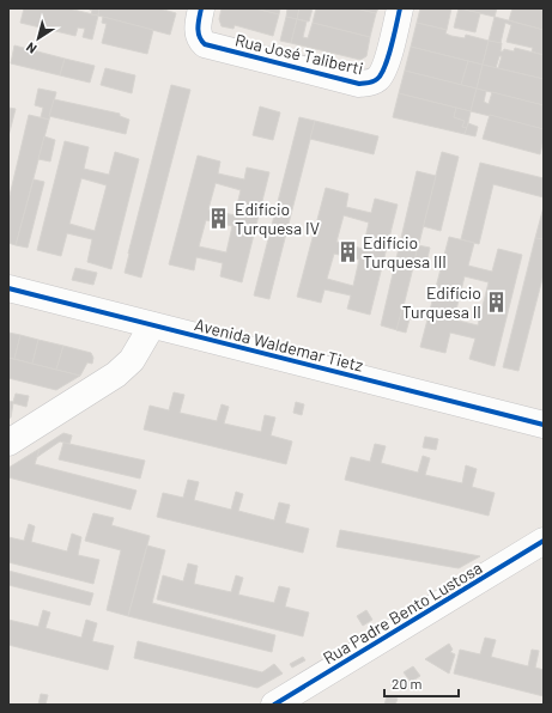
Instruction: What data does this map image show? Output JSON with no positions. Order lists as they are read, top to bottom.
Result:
{
  "streets": {
    "street": ["Rua José Taliberti", "Avenida Waldemar Tietz", "Rua Padre Bento Lustosa"]
  },
  "places": {
    "building": ["Edifício Turquesa IV", "Edifício Turquesa III", "Edifício Turquesa II"]
  },
  "scale_bar": "20 m",
  "north": "bottom left"
}
